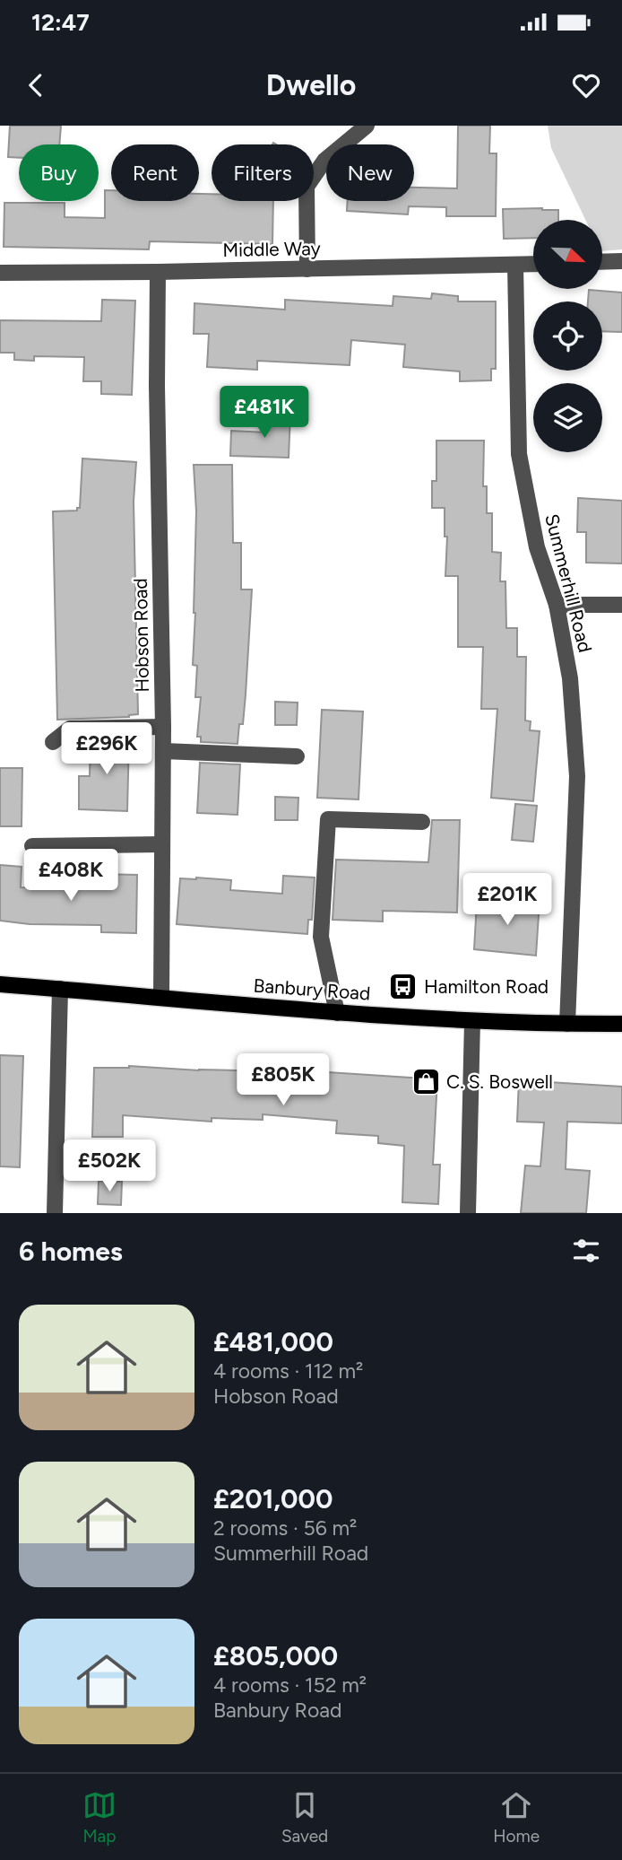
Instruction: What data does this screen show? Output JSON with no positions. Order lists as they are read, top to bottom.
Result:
{
  "streets": {
    "main road": ["Banbury Road"],
    "street": ["Middle Way", "Summerhill Road", "Hobson Road"]
  },
  "crossings": [
    ["Middle Way", "Summerhill Road"],
    ["Middle Way", "Hobson Road"],
    ["Summerhill Road", "Banbury Road"],
    ["Hobson Road", "Banbury Road"]
  ],
  "places": {
    "bus stop": ["Hamilton Road"],
    "shop": ["C. S. Boswell"]
  },
  "north": "bottom right",
  "page": {
    "status": "12:47",
    "header": "Dwello",
    "chip": [
      "Buy",
      "Rent",
      "Filters",
      "New"
    ],
    "price": [
      "£481K",
      "£296K",
      "£408K",
      "£201K",
      "£805K",
      "£502K"
    ],
    "heading": "6 homes",
    "list": [
      {
        "name": "£481,000",
        "note": "4 rooms · 112 m² · Hobson Road"
      },
      {
        "name": "£201,000",
        "note": "2 rooms · 56 m² · Summerhill Road"
      },
      {
        "name": "£805,000",
        "note": "4 rooms · 152 m² · Banbury Road"
      }
    ],
    "tabs": ["Map", "Saved", "Home"]
  }
}
